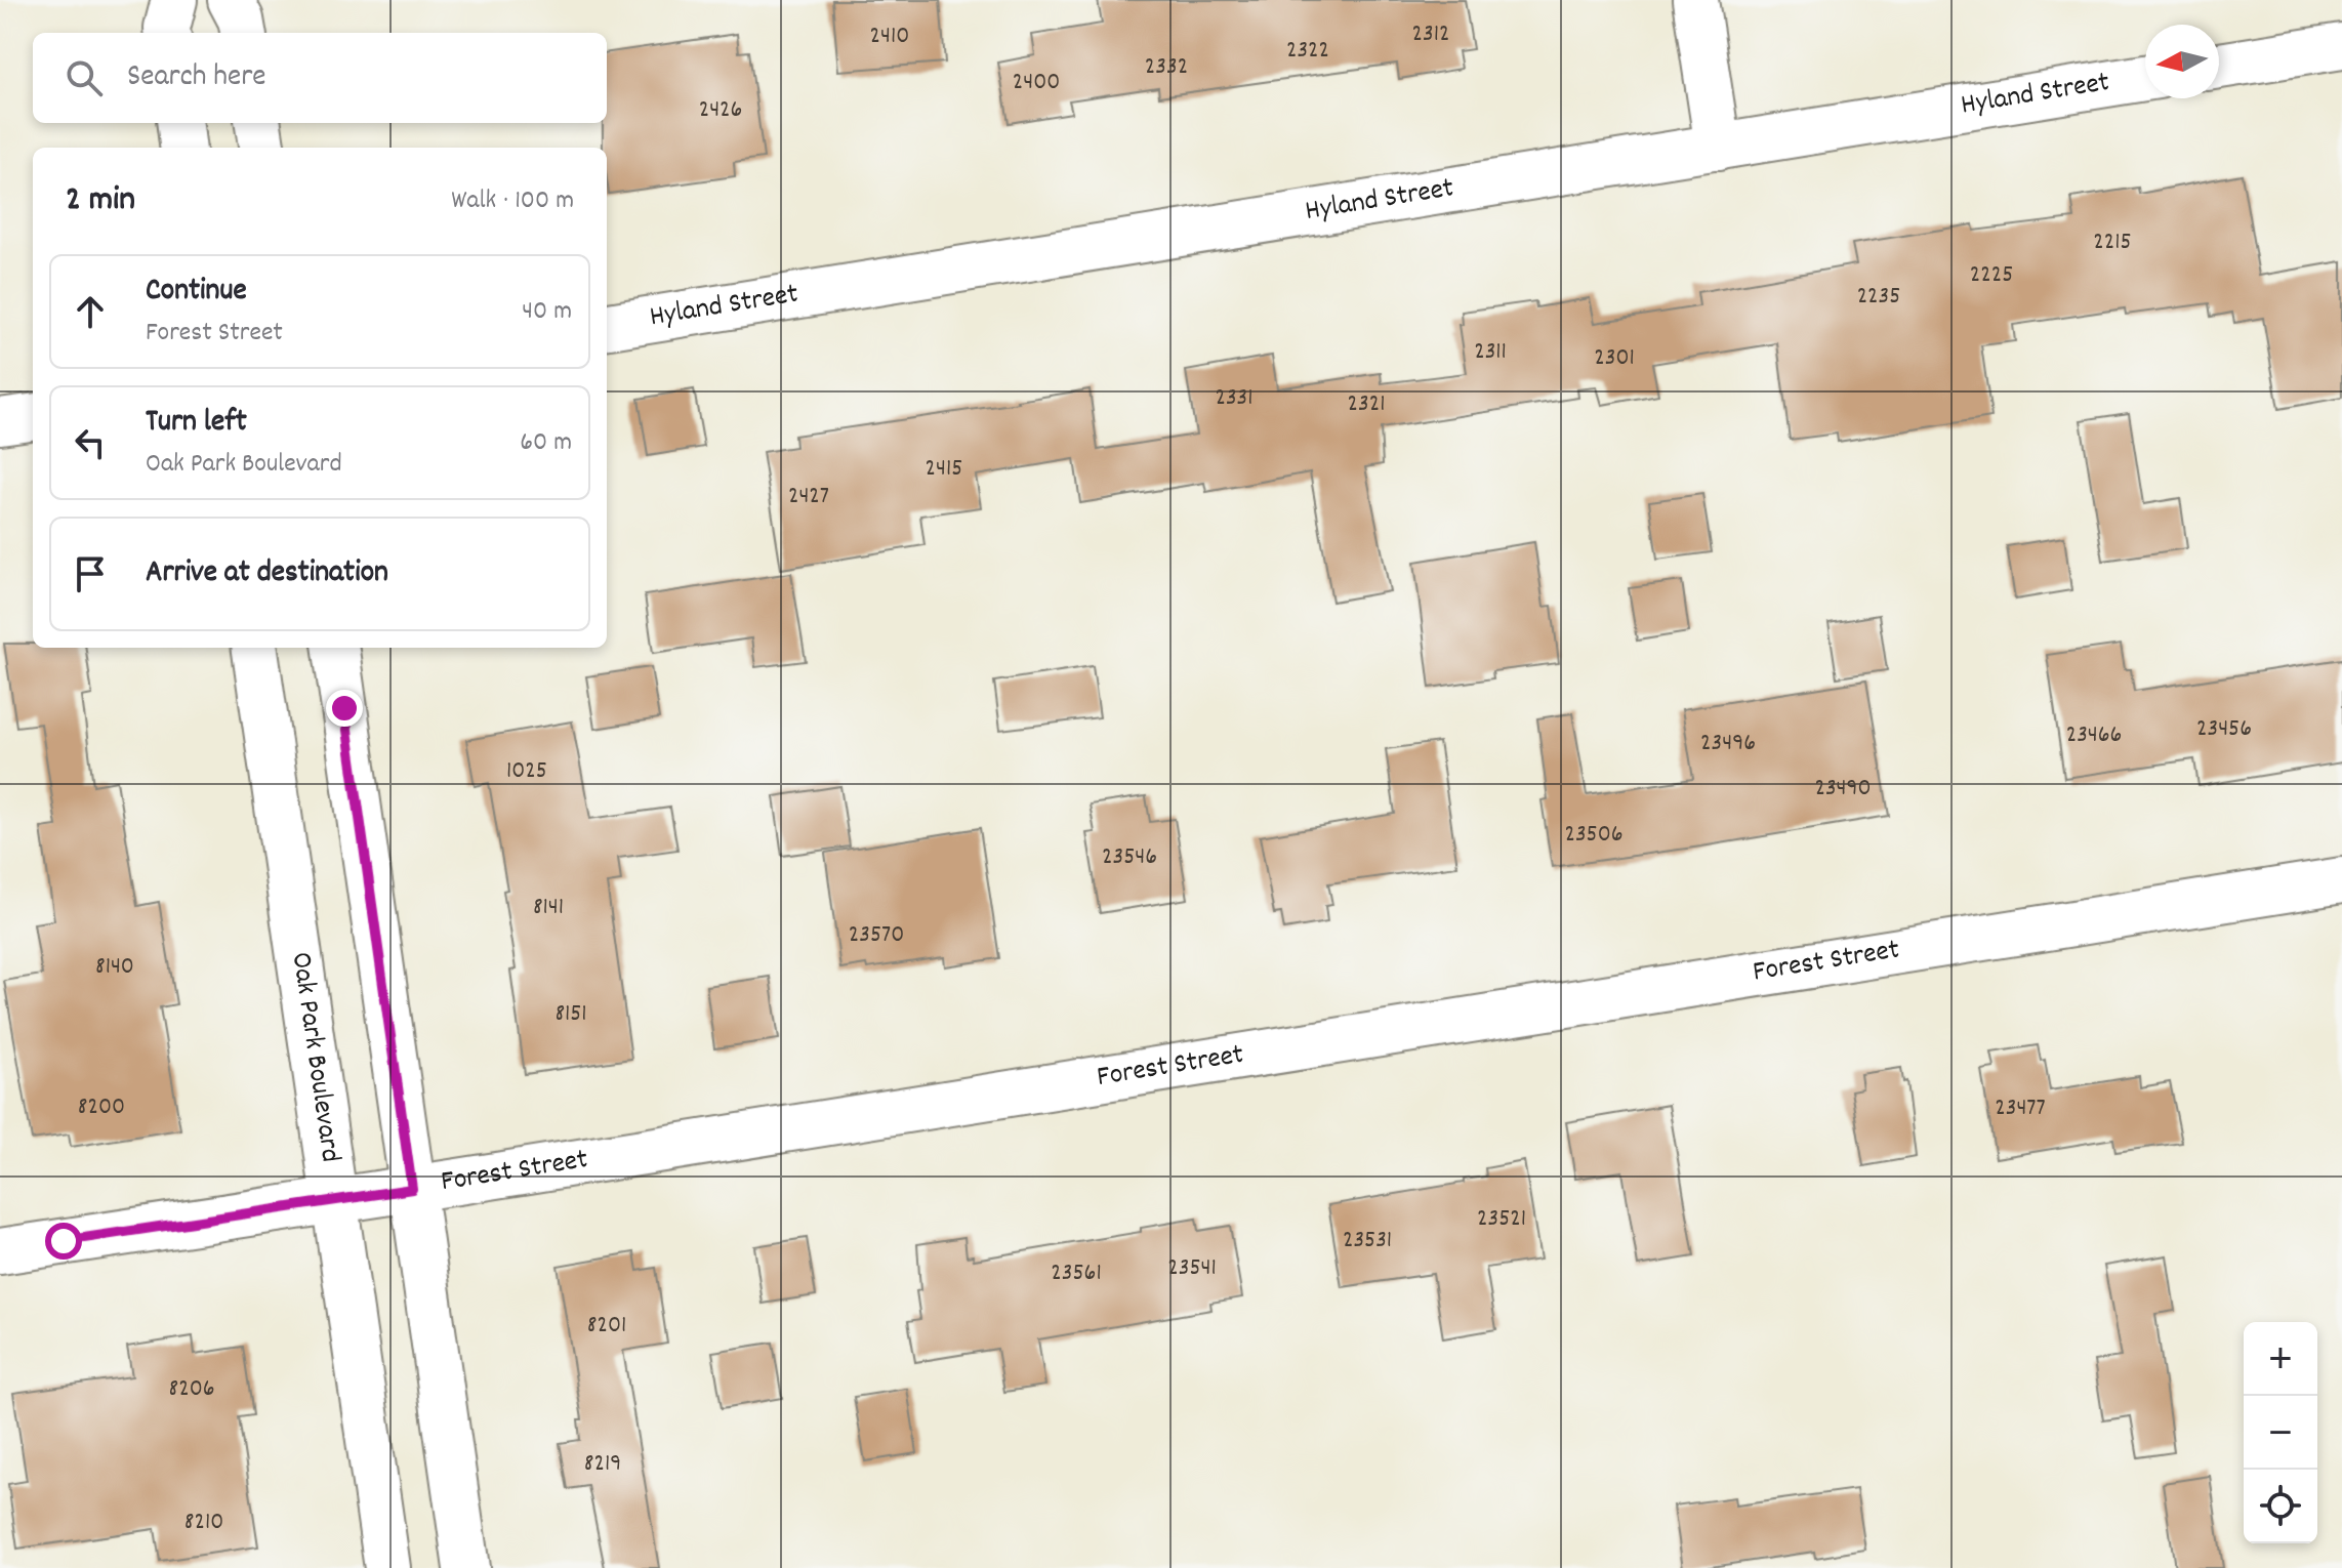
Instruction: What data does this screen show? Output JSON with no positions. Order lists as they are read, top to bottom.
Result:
{
  "streets": {
    "street": ["Hyland Street", "Forest Street", "Oak Park Boulevard"]
  },
  "crossings": [
    ["Forest Street", "Oak Park Boulevard"]
  ],
  "house_numbers": [
    "2312",
    "2410",
    "2322",
    "2332",
    "2400",
    "2426",
    "2215",
    "2225",
    "2235",
    "2311",
    "2301",
    "2331",
    "2321",
    "2415",
    "2427",
    "23456",
    "23466",
    "23496",
    "1025",
    "23490",
    "23506",
    "23546",
    "8141",
    "23570",
    "8140",
    "8151",
    "8200",
    "23477",
    "23521",
    "23531",
    "23541",
    "23561",
    "8201",
    "8206",
    "8219",
    "8210"
  ],
  "north": "left",
  "page": {
    "search": "Search here",
    "heading": ["2 min", "Walk · 100 m"],
    "list": [
      ["Continue", "Forest Street", "40 m"],
      ["Turn left", "Oak Park Boulevard", "60 m"],
      "Arrive at destination"
    ],
    "map_buttons": ["+", "−"]
  }
}
